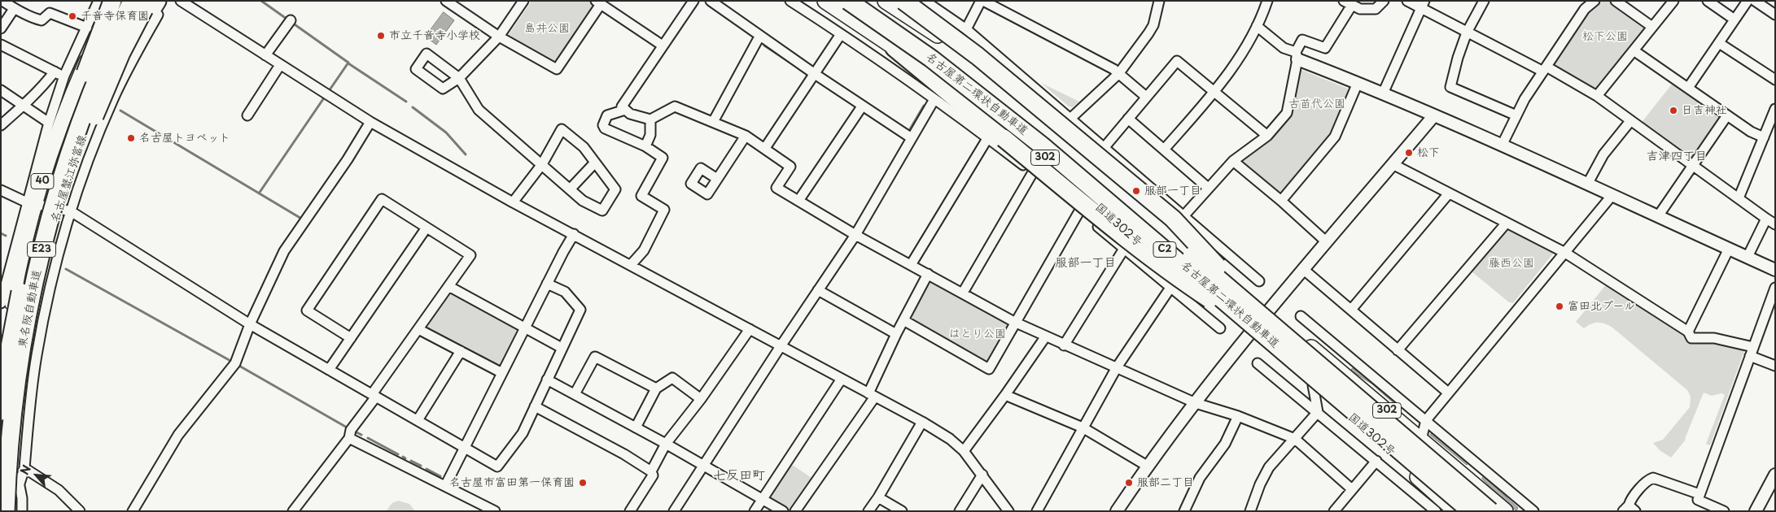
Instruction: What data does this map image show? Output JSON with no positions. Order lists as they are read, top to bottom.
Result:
{
  "streets": {
    "highway": [
      "名古屋第二環状自動車道",
      "302",
      "国道302号",
      "E23",
      "C2",
      "東名阪自動車道"
    ],
    "main road": ["名古屋蟹江弥富線", "40"]
  },
  "crossings": [
    ["名古屋第二環状自動車道", "302"]
  ],
  "districts": ["吉津四丁目", "服部一丁目", "七反田町"],
  "parks": [
    "島井公園",
    "松下公園",
    "古苗代公園",
    "藤西公園",
    "はとり公園"
  ],
  "places": [
    "千音寺保育園",
    "市立千音寺小学校",
    "日吉神社",
    "名古屋トヨペット",
    "松下",
    "服部一丁目",
    "富田北プール",
    "名古屋市富田第一保育園",
    "服部二丁目"
  ],
  "north": "top left"
}
